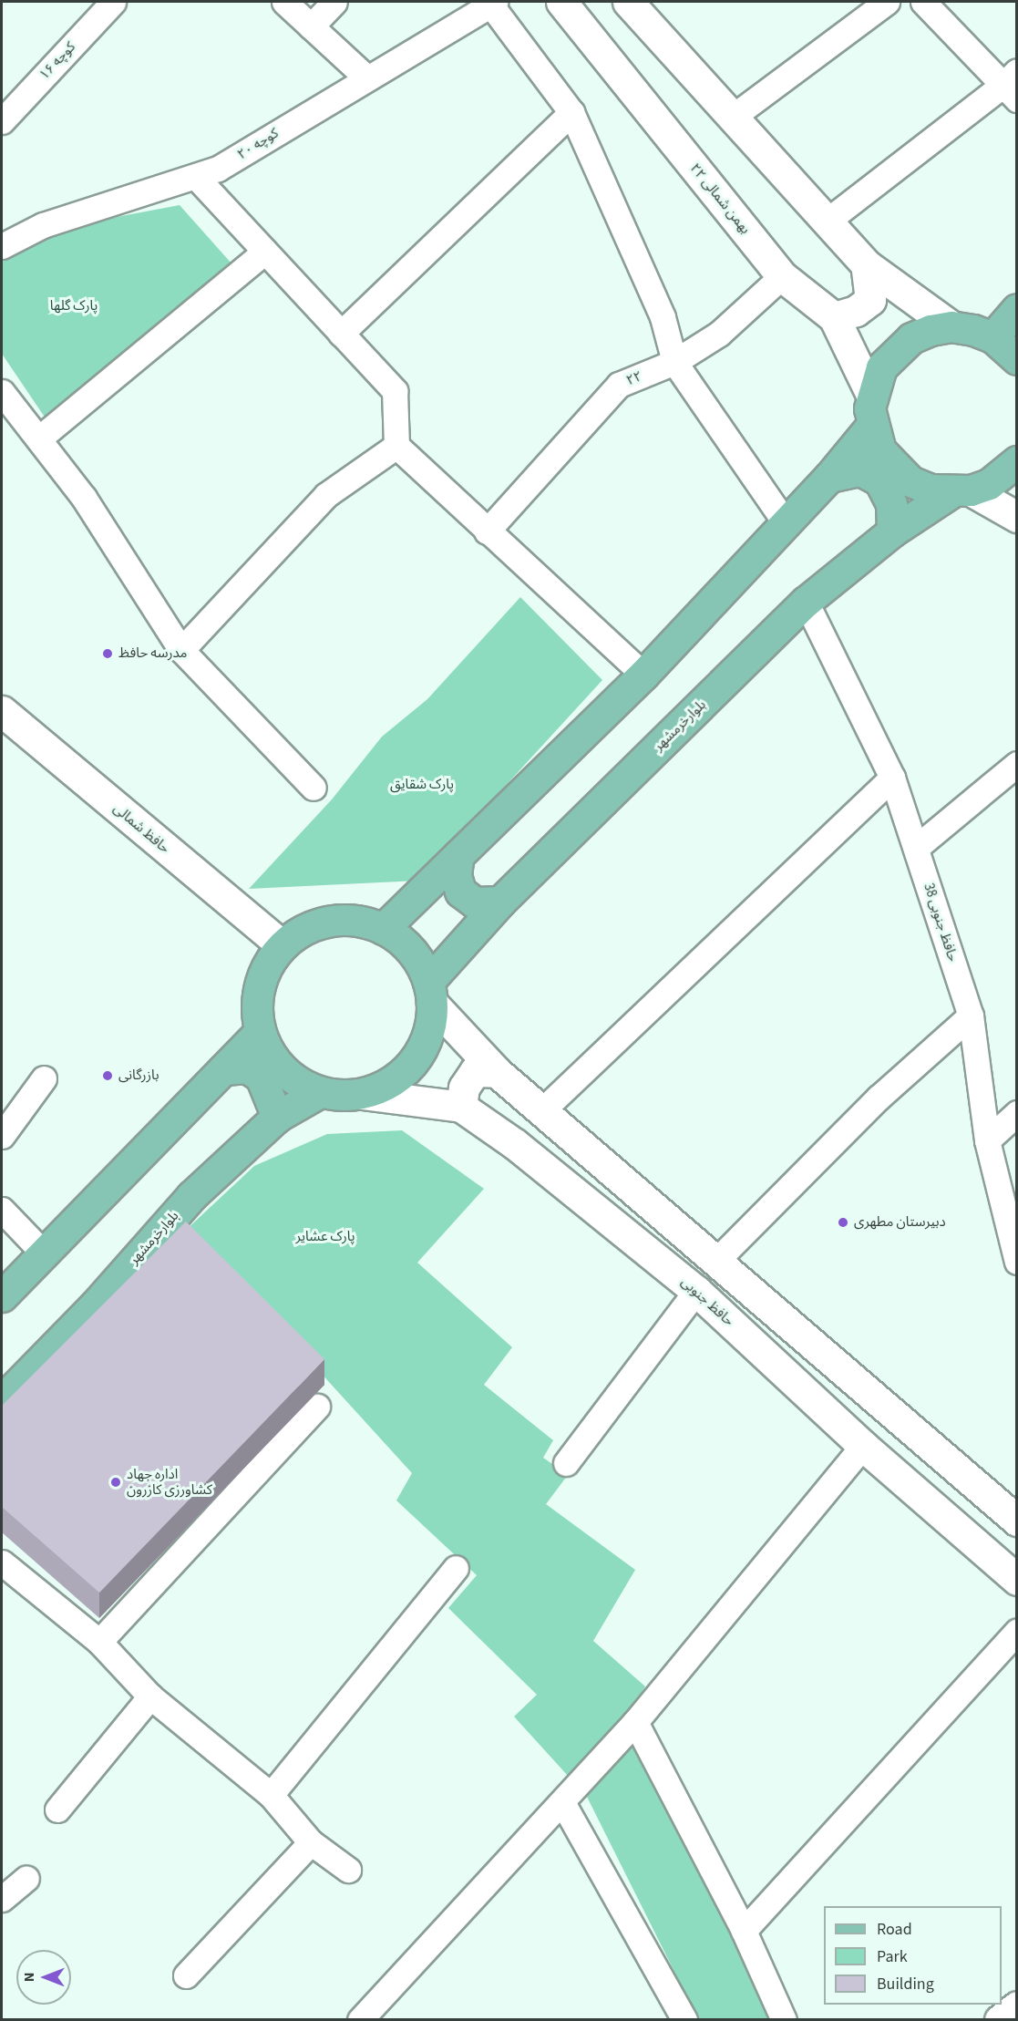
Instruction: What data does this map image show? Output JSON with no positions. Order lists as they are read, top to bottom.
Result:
{
  "streets": {
    "main road": ["بلوارخرمشهر"],
    "street": [
      "کوچه ۱۶",
      "کوچه ۲۰",
      "۲۲ بهمن شمالی",
      "۲۲",
      "حافظ شمالی",
      "حافظ جنوبی 38",
      "حافظ جنوبی"
    ]
  },
  "crossings": [
    ["۲۲ بهمن شمالی", "۲۲"],
    ["بلوارخرمشهر", "حافظ شمالی"],
    ["بلوارخرمشهر", "حافظ جنوبی 38"],
    ["بلوارخرمشهر", "حافظ جنوبی"],
    ["حافظ شمالی", "حافظ جنوبی"]
  ],
  "parks": ["پارک گلها", "پارک شقایق", "پارک عشایر"],
  "places": [
    "مدرسه حافظ",
    "بازرگانی",
    "دبیرستان مطهری",
    "اداره جهاد کشاورزی کازرون"
  ],
  "legend": ["Road", "Park", "Building"],
  "north": "left"
}
